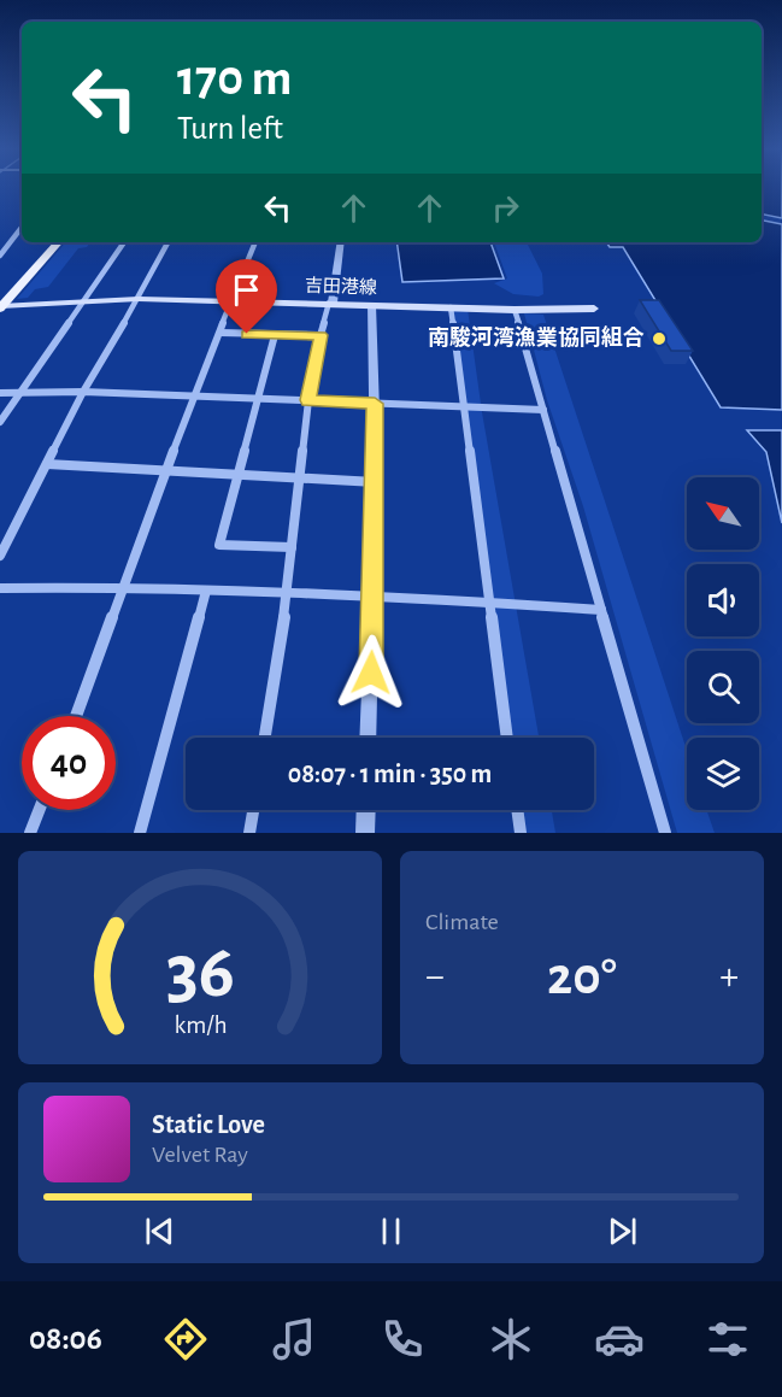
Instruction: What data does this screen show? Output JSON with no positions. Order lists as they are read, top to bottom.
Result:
{
  "streets": {
    "main road": ["吉田港線"]
  },
  "places": ["南駿河湾漁業協同組合"],
  "north": "top left",
  "page": {
    "turn": ["170 m", "Turn left"],
    "limit": "40",
    "trip": "08:07 · 1 min · 350 m",
    "tile": "Climate",
    "heat": ["−", "20°", "+"],
    "song": ["Static Love", "Velvet Ray"],
    "tabs": "08:06",
    "gauge": ["36", "km/h"]
  }
}
